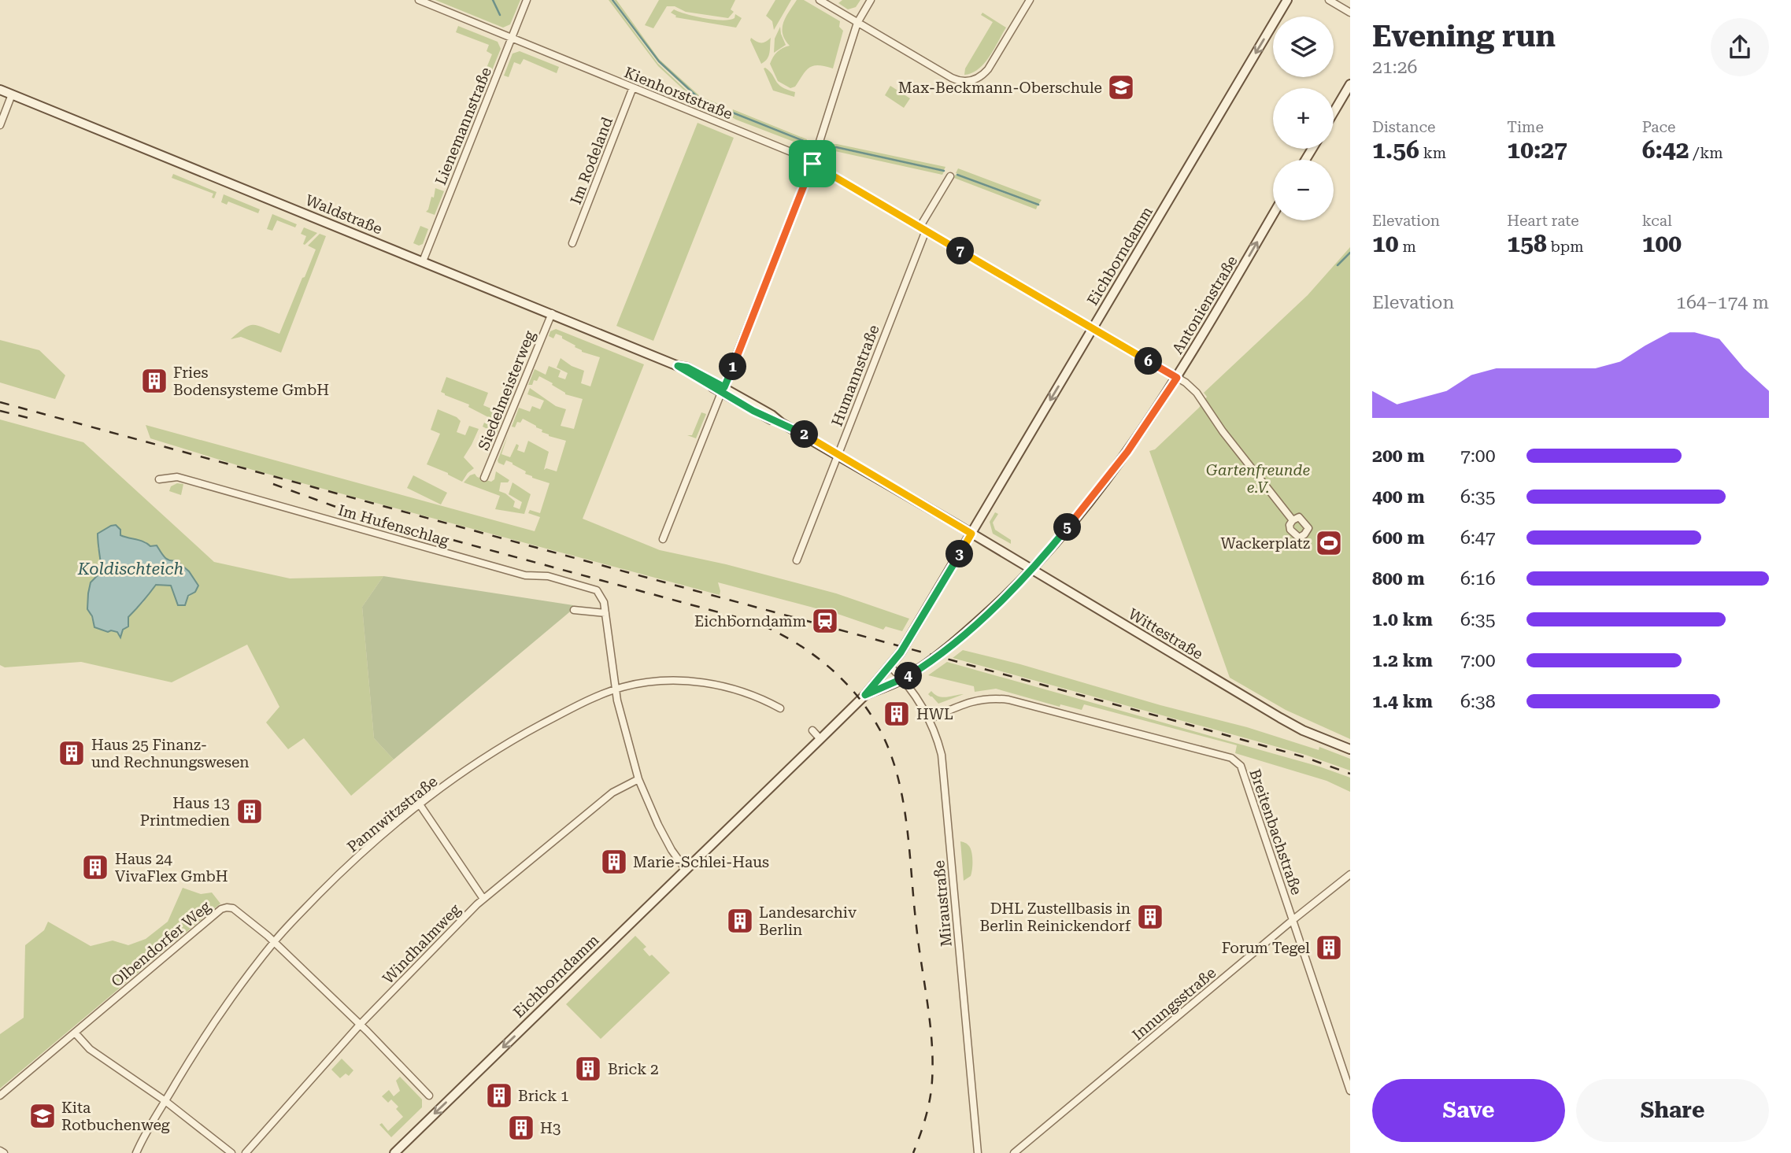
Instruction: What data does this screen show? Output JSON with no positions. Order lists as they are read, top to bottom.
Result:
{
  "streets": {
    "main road": [
      "Waldstraße",
      "Eichborndamm",
      "Antonienstraße",
      "Wittestraße"
    ],
    "street": [
      "Kienhorststraße",
      "Lienemannstraße",
      "Im Rodeland",
      "Humannstraße",
      "Siedelmeisterweg",
      "Im Hufenschlag",
      "Pannwitzstraße",
      "Breitenbachstraße",
      "Miraustraße",
      "Olbendorfer Weg",
      "Windhalmweg",
      "Innungsstraße"
    ]
  },
  "crossings": [
    ["Kienhorststraße", "Lienemannstraße"],
    ["Kienhorststraße", "Im Rodeland"],
    ["Kienhorststraße", "Eichborndamm"],
    ["Kienhorststraße", "Antonienstraße"],
    ["Kienhorststraße", "Humannstraße"],
    ["Lienemannstraße", "Waldstraße"],
    ["Waldstraße", "Eichborndamm"],
    ["Waldstraße", "Humannstraße"],
    ["Waldstraße", "Siedelmeisterweg"],
    ["Waldstraße", "Wittestraße"],
    ["Eichborndamm", "Antonienstraße"],
    ["Eichborndamm", "Im Hufenschlag"],
    ["Eichborndamm", "Wittestraße"],
    ["Eichborndamm", "Miraustraße"],
    ["Antonienstraße", "Wittestraße"],
    ["Antonienstraße", "Miraustraße"],
    ["Im Hufenschlag", "Pannwitzstraße"],
    ["Im Hufenschlag", "Windhalmweg"],
    ["Pannwitzstraße", "Olbendorfer Weg"],
    ["Breitenbachstraße", "Miraustraße"],
    ["Breitenbachstraße", "Innungsstraße"],
    ["Olbendorfer Weg", "Windhalmweg"]
  ],
  "one_way": ["Eichborndamm"],
  "water": ["Koldischteich"],
  "parks": ["Gartenfreunde e.V."],
  "places": {
    "school or university": ["Max-Beckmann-Oberschule", "Kita Rotbuchenweg"],
    "building": [
      "Fries Bodensysteme GmbH",
      "HWL",
      "Haus 25 Finanz- und Rechnungswesen",
      "Haus 13 Printmedien",
      "Marie-Schlei-Haus",
      "Haus 24 VivaFlex GmbH",
      "DHL Zustellbasis in Berlin Reinickendorf",
      "Landesarchiv Berlin",
      "Forum Tegel",
      "Brick 2",
      "Brick 1",
      "H3"
    ],
    "sports": ["Wackerplatz"],
    "station": ["Eichborndamm"]
  },
  "page": {
    "heading": ["Evening run", "21:26"],
    "map_buttons": ["+", "−"],
    "stats": [
      ["Distance", "1.56 km"],
      ["Time", "10:27"],
      ["Pace", "6:42 /km"],
      ["Elevation", "10 m"],
      ["Heart rate", "158 bpm"],
      ["kcal", "100"]
    ],
    "pins": [
      "7",
      "6",
      "1",
      "2",
      "5",
      "3",
      "4"
    ],
    "chart": ["Elevation", "164–174 m"],
    "list": [
      {
        "name": "200 m",
        "note": "7:00"
      },
      {
        "name": "400 m",
        "note": "6:35"
      },
      {
        "name": "600 m",
        "note": "6:47"
      },
      {
        "name": "800 m",
        "note": "6:16"
      },
      {
        "name": "1.0 km",
        "note": "6:35"
      },
      {
        "name": "1.2 km",
        "note": "7:00"
      },
      {
        "name": "1.4 km",
        "note": "6:38"
      }
    ],
    "buttons": ["Save", "Share"]
  }
}
